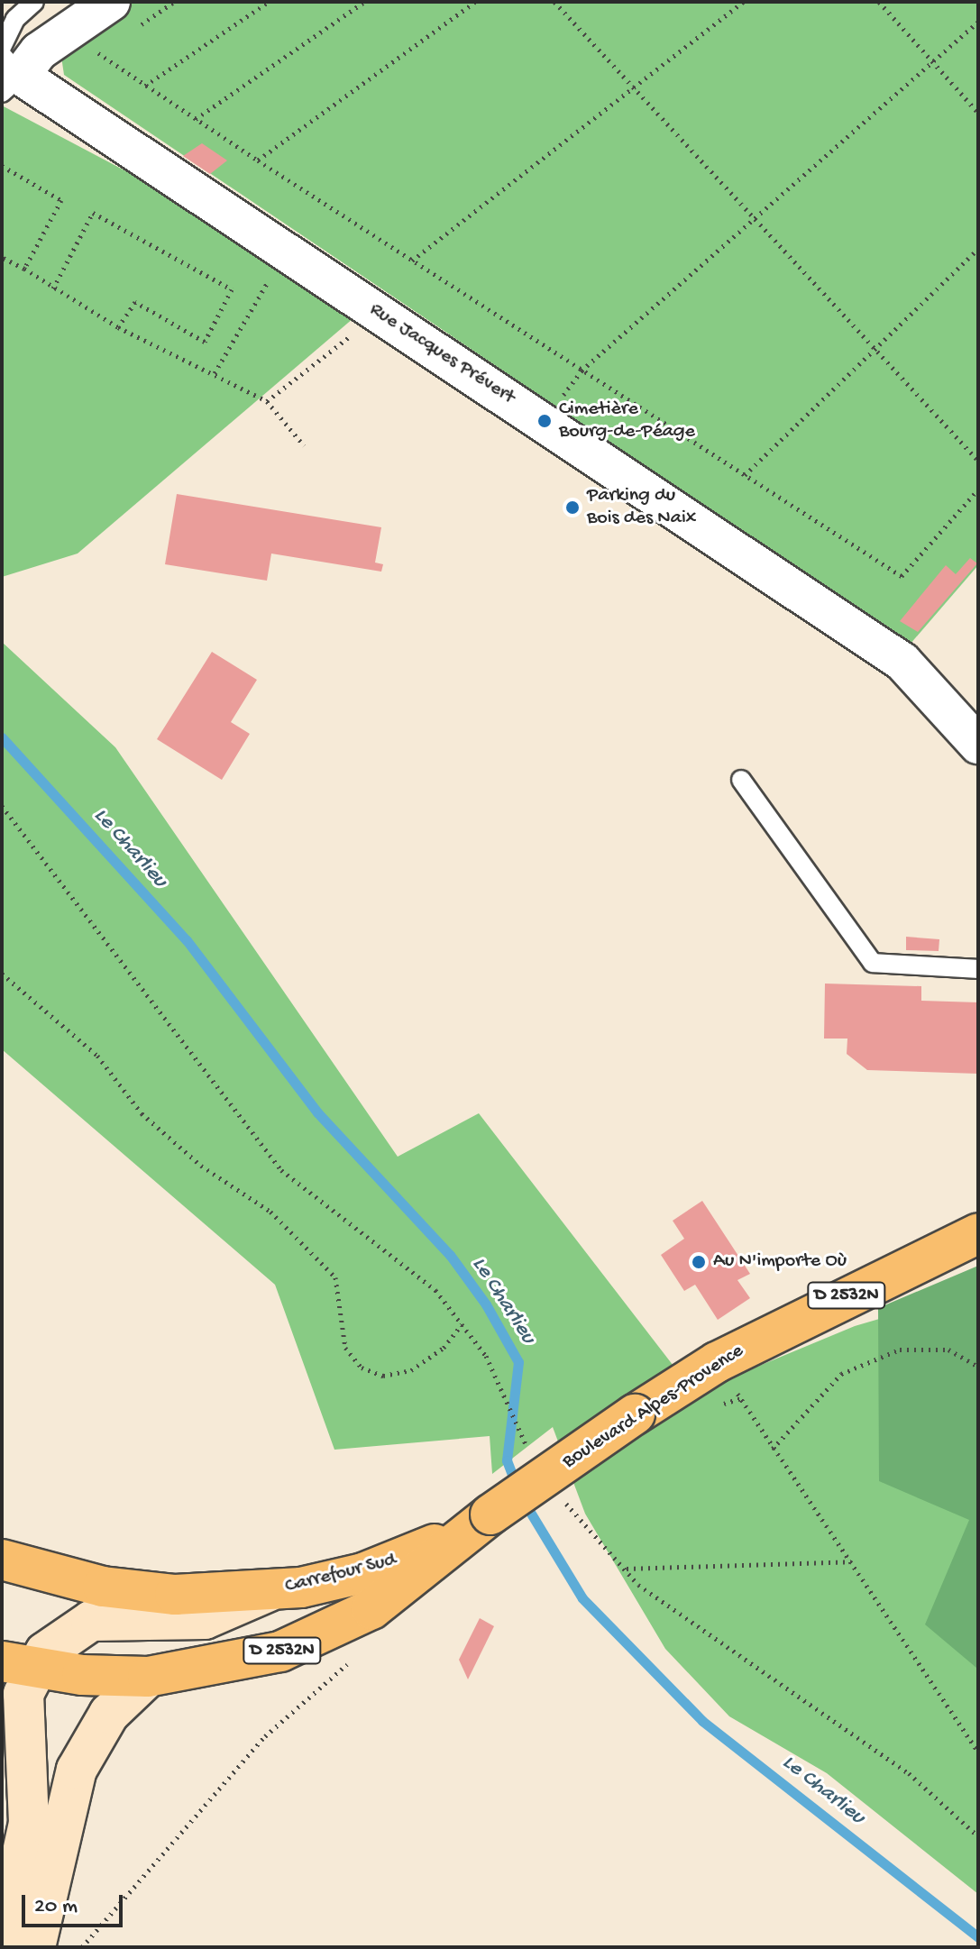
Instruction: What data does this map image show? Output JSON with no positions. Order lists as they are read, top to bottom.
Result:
{
  "streets": {
    "main road": ["D 2532N", "Boulevard Alpes-Provence", "Carrefour Sud"],
    "street": ["Rue Jacques Prévert"]
  },
  "crossings": [
    ["D 2532N", "Carrefour Sud"],
    ["Boulevard Alpes-Provence", "Carrefour Sud"]
  ],
  "water": ["Le Charlieu"],
  "places": ["Cimetière Bourg-de-Péage", "Parking du Bois des Naix", "Au N'importe Où"],
  "scale_bar": "20 m"
}
